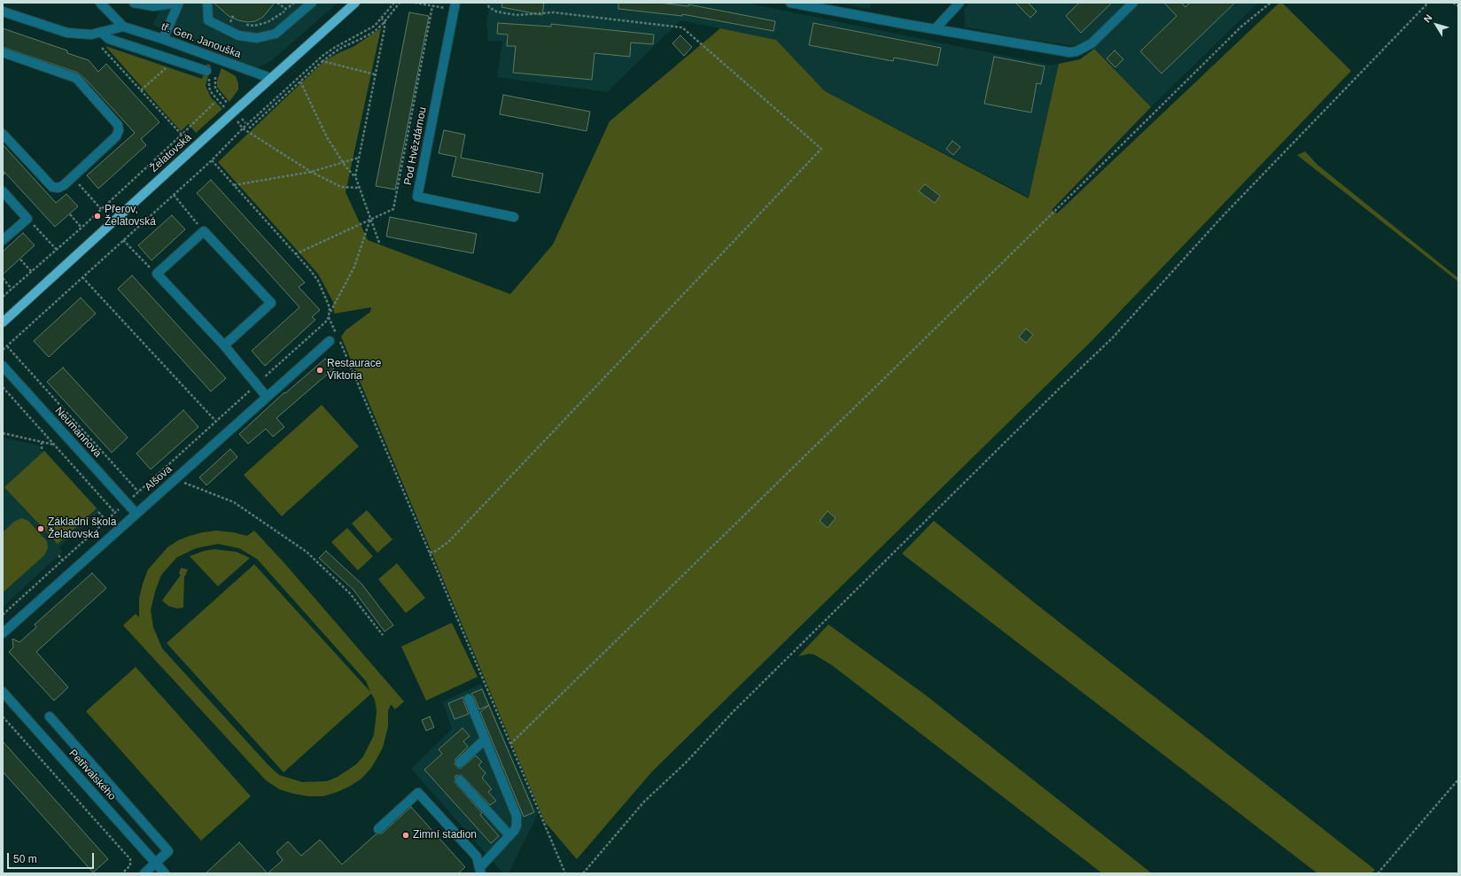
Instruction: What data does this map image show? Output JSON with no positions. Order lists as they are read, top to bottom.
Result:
{
  "streets": {
    "main road": ["Želatovská"],
    "street": [
      "tř. Gen. Janouška",
      "Pod Hvězdárnou",
      "Neumannova",
      "Alšova",
      "Petřivalského"
    ]
  },
  "crossings": [
    ["tř. Gen. Janouška", "Želatovská"],
    ["Neumannova", "Alšova"]
  ],
  "places": [
    "Přerov, Želatovská",
    "Restaurace Viktoria",
    "Základní škola Želatovská",
    "Zimní stadion"
  ],
  "scale_bar": "50 m",
  "north": "top left"
}
